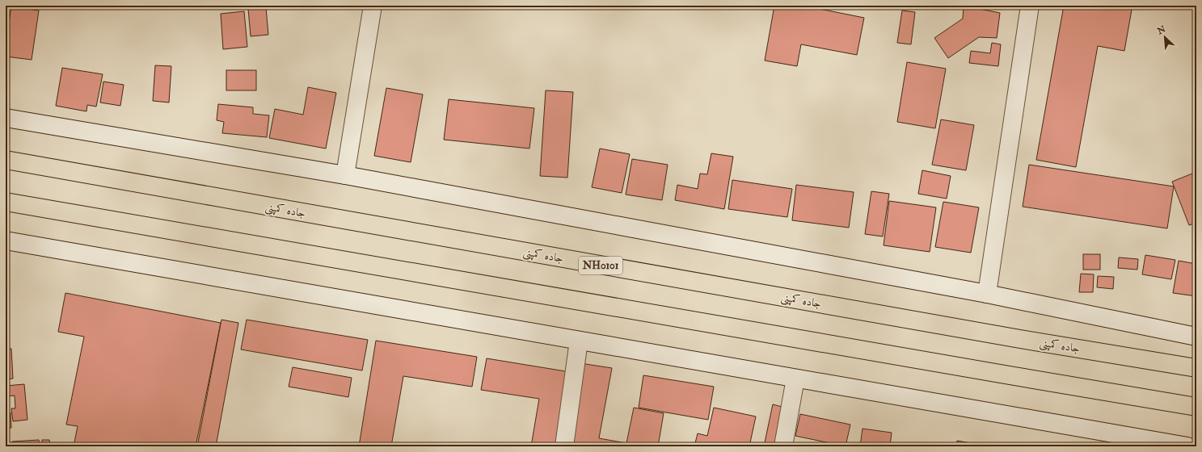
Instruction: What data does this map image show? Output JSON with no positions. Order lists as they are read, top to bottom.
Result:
{
  "streets": {
    "highway": ["جاده کمپنی", "NH0101"]
  },
  "north": "top left"
}
